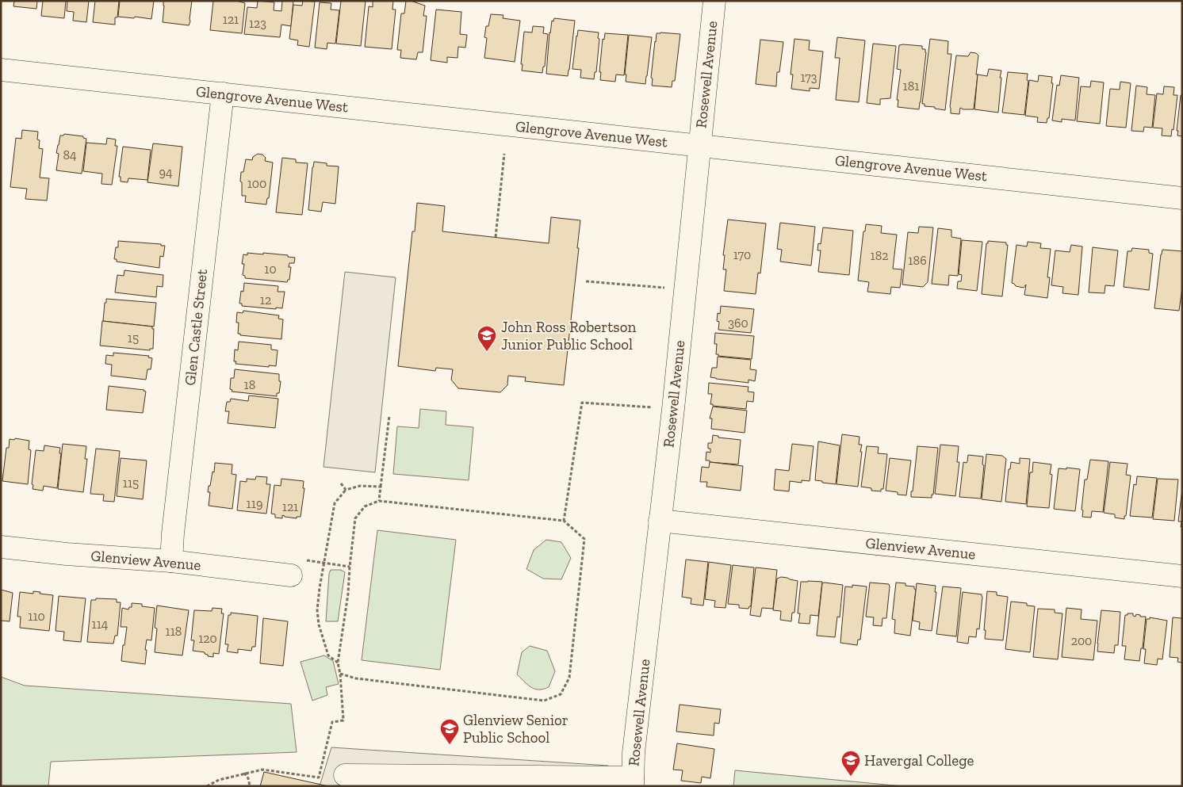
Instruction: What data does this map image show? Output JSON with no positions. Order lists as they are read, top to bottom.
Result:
{
  "streets": {
    "street": [
      "Rosewell Avenue",
      "Glengrove Avenue West",
      "Glen Castle Street",
      "Glenview Avenue"
    ]
  },
  "crossings": [
    ["Rosewell Avenue", "Glengrove Avenue West"],
    ["Rosewell Avenue", "Glenview Avenue"],
    ["Glengrove Avenue West", "Glen Castle Street"],
    ["Glen Castle Street", "Glenview Avenue"]
  ],
  "places": {
    "school or university": ["John Ross Robertson Junior Public School", "Glenview Senior Public School", "Havergal College"]
  },
  "house_numbers": [
    "121",
    "123",
    "173",
    "181",
    "84",
    "94",
    "100",
    "170",
    "182",
    "186",
    "10",
    "12",
    "360",
    "15",
    "18",
    "115",
    "119",
    "121",
    "110",
    "114",
    "118",
    "120",
    "200"
  ]
}
